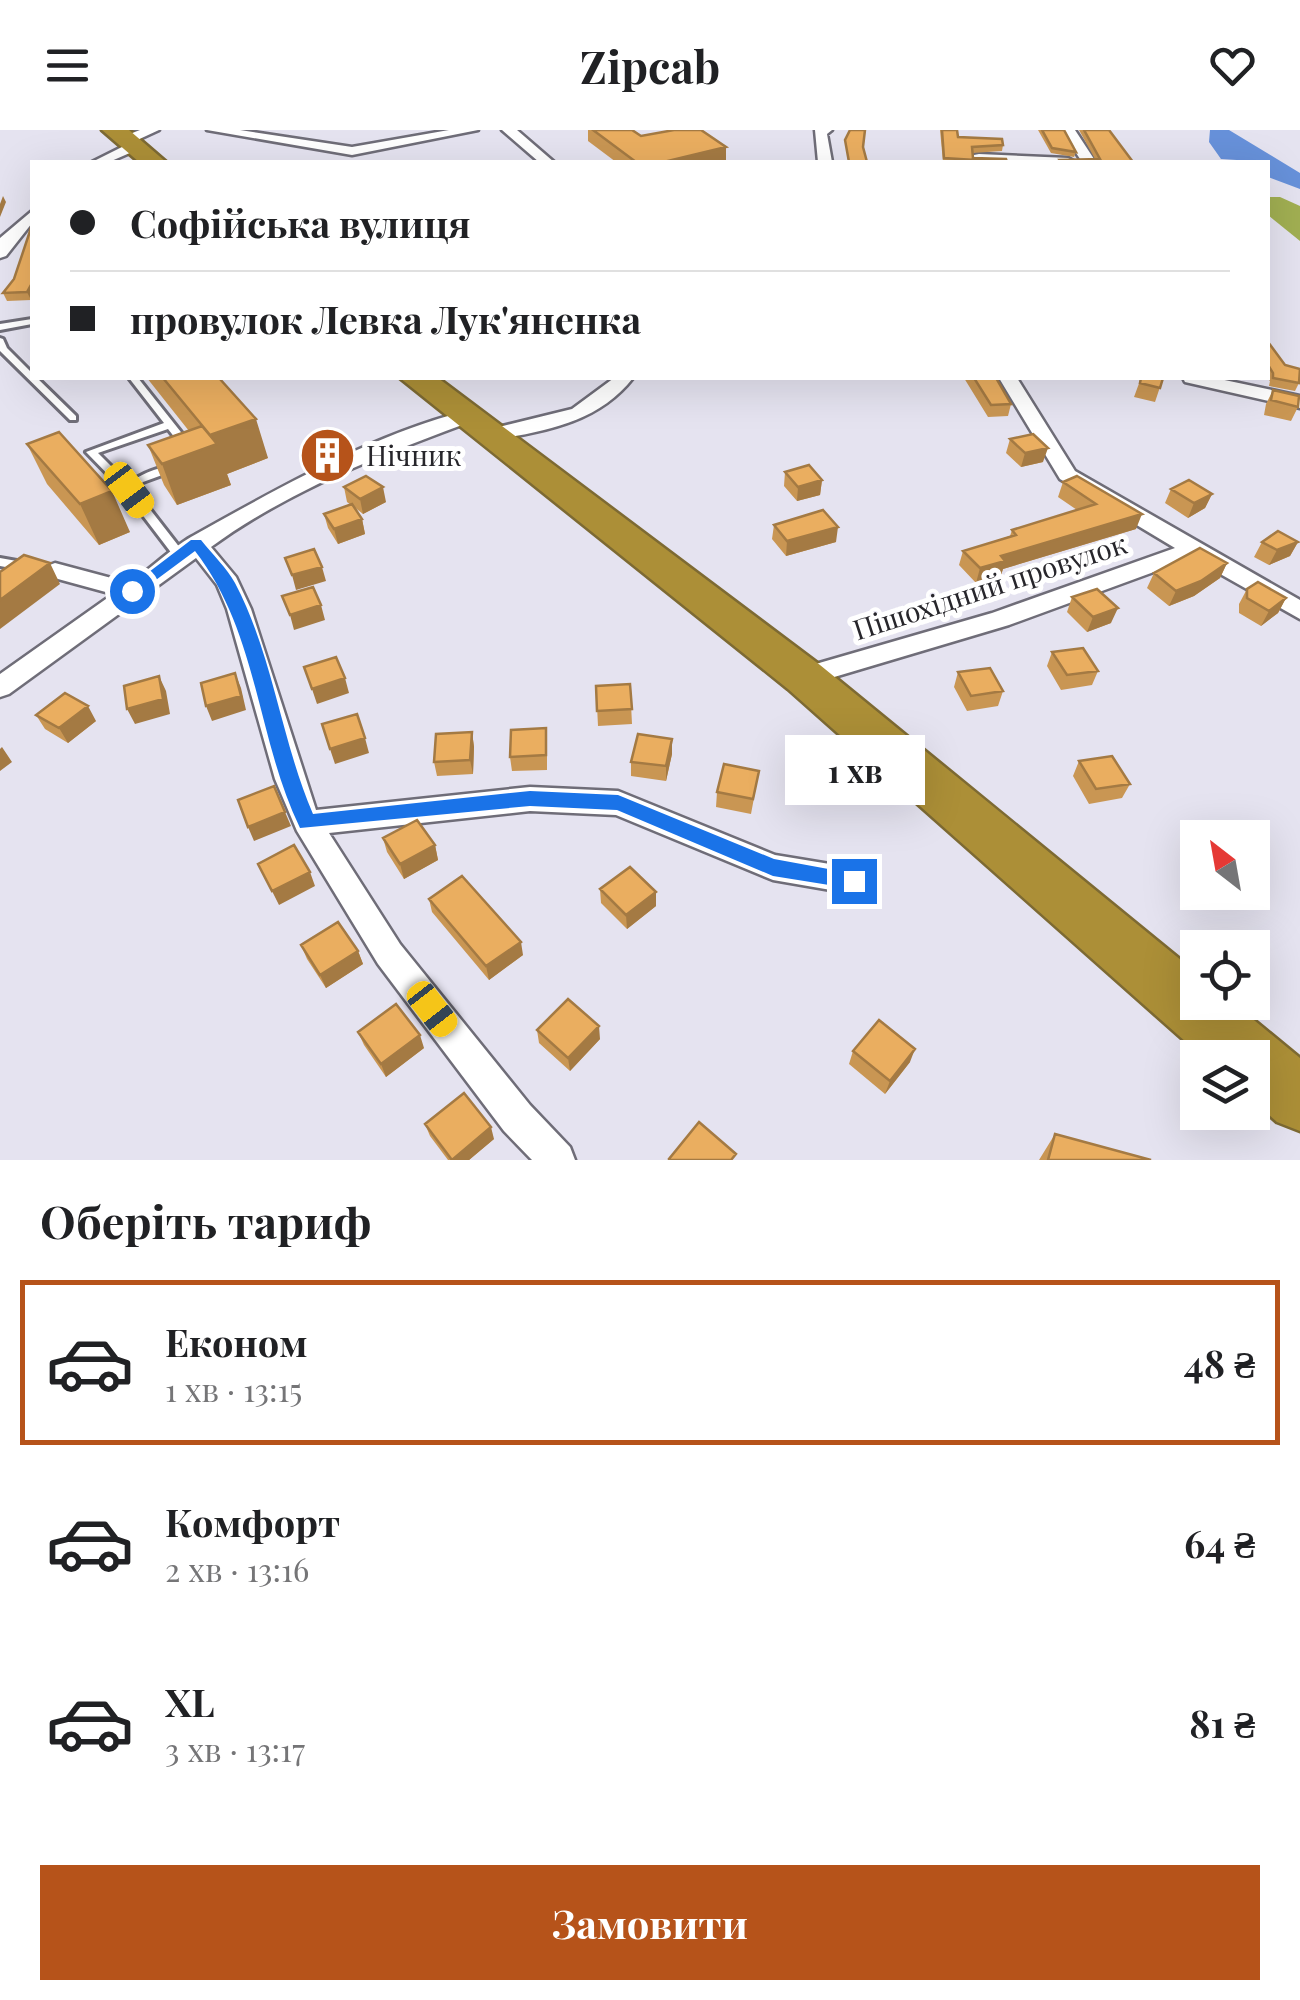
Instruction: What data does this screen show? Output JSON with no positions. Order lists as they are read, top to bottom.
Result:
{
  "streets": {
    "street": ["Пішохідний провулок"]
  },
  "places": {
    "building": ["Нічник"]
  },
  "north": "top left",
  "page": {
    "header": "Zipcab",
    "banner": ["Софійська вулиця", "провулок Левка Лук'яненка"],
    "bubble": "1 хв",
    "heading": "Оберіть тариф",
    "list": [
      {
        "name": "Економ",
        "note": "1 хв · 13:15",
        "value": "48 ₴"
      },
      {
        "name": "Комфорт",
        "note": "2 хв · 13:16",
        "value": "64 ₴"
      },
      {
        "name": "XL",
        "note": "3 хв · 13:17",
        "value": "81 ₴"
      }
    ],
    "buttons": "Замовити"
  }
}
